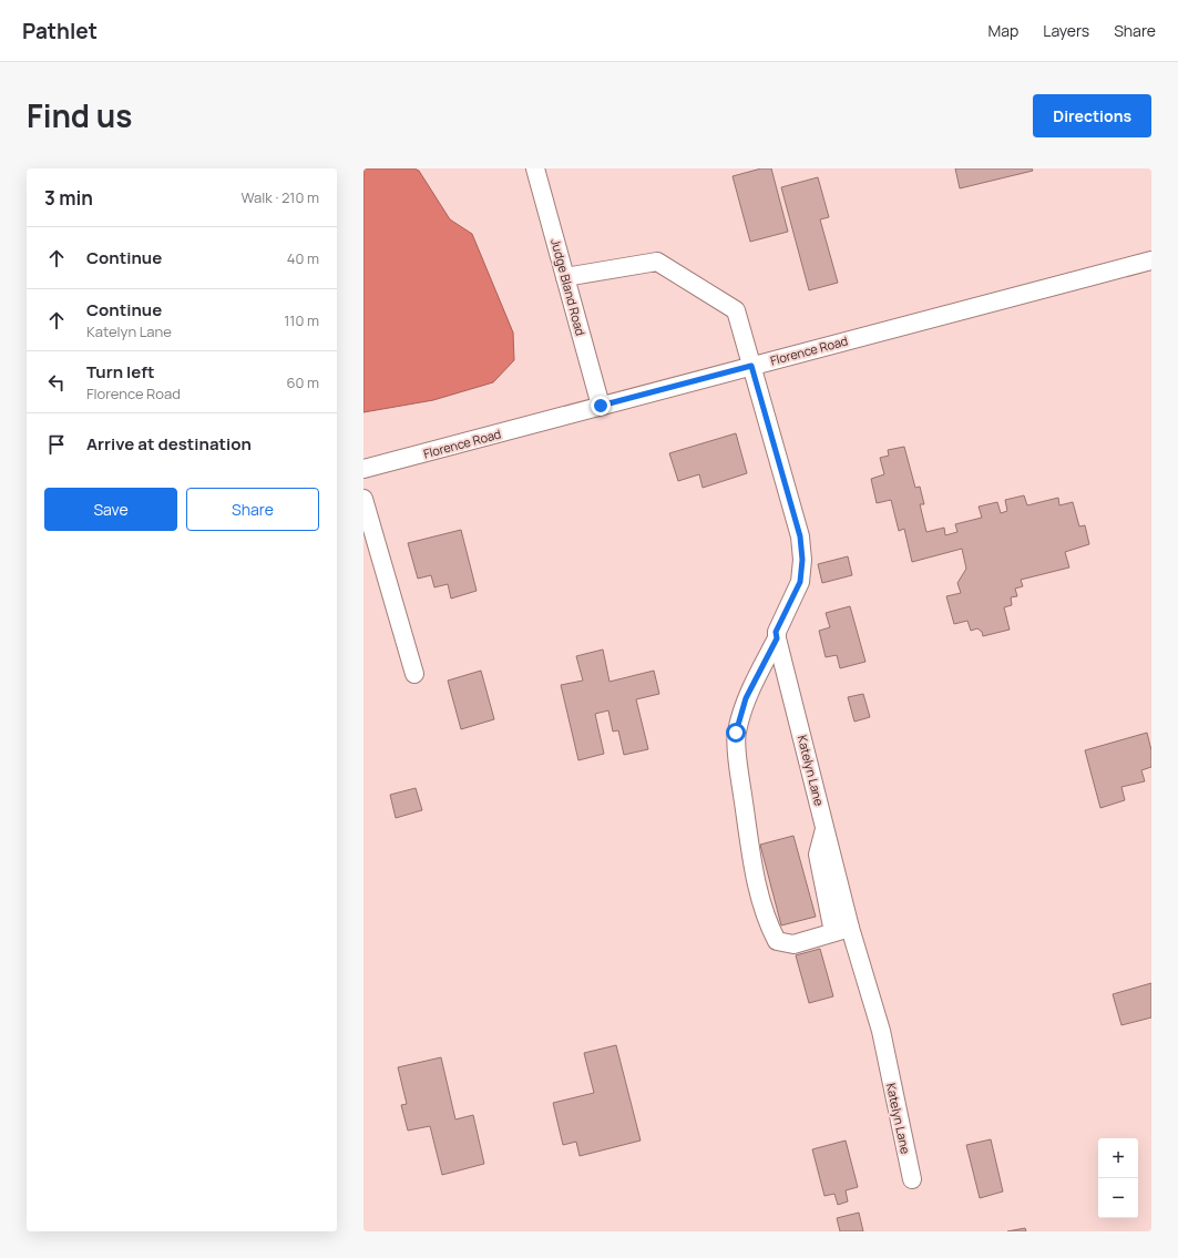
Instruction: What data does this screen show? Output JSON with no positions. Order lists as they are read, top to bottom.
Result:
{
  "streets": {
    "street": ["Judge Bland Road", "Florence Road", "Katelyn Lane"]
  },
  "crossings": [
    ["Judge Bland Road", "Florence Road"],
    ["Judge Bland Road", "Katelyn Lane"],
    ["Florence Road", "Katelyn Lane"]
  ],
  "page": {
    "header": "Pathlet",
    "nav": ["Map", "Layers", "Share"],
    "title": "Find us",
    "buttons": [
      "Directions",
      ["Save", "Share"]
    ],
    "heading": ["3 min", "Walk · 210 m"],
    "list": [
      ["Continue", "40 m"],
      ["Continue", "Katelyn Lane", "110 m"],
      ["Turn left", "Florence Road", "60 m"],
      "Arrive at destination"
    ],
    "map_buttons": ["+", "−"]
  }
}
